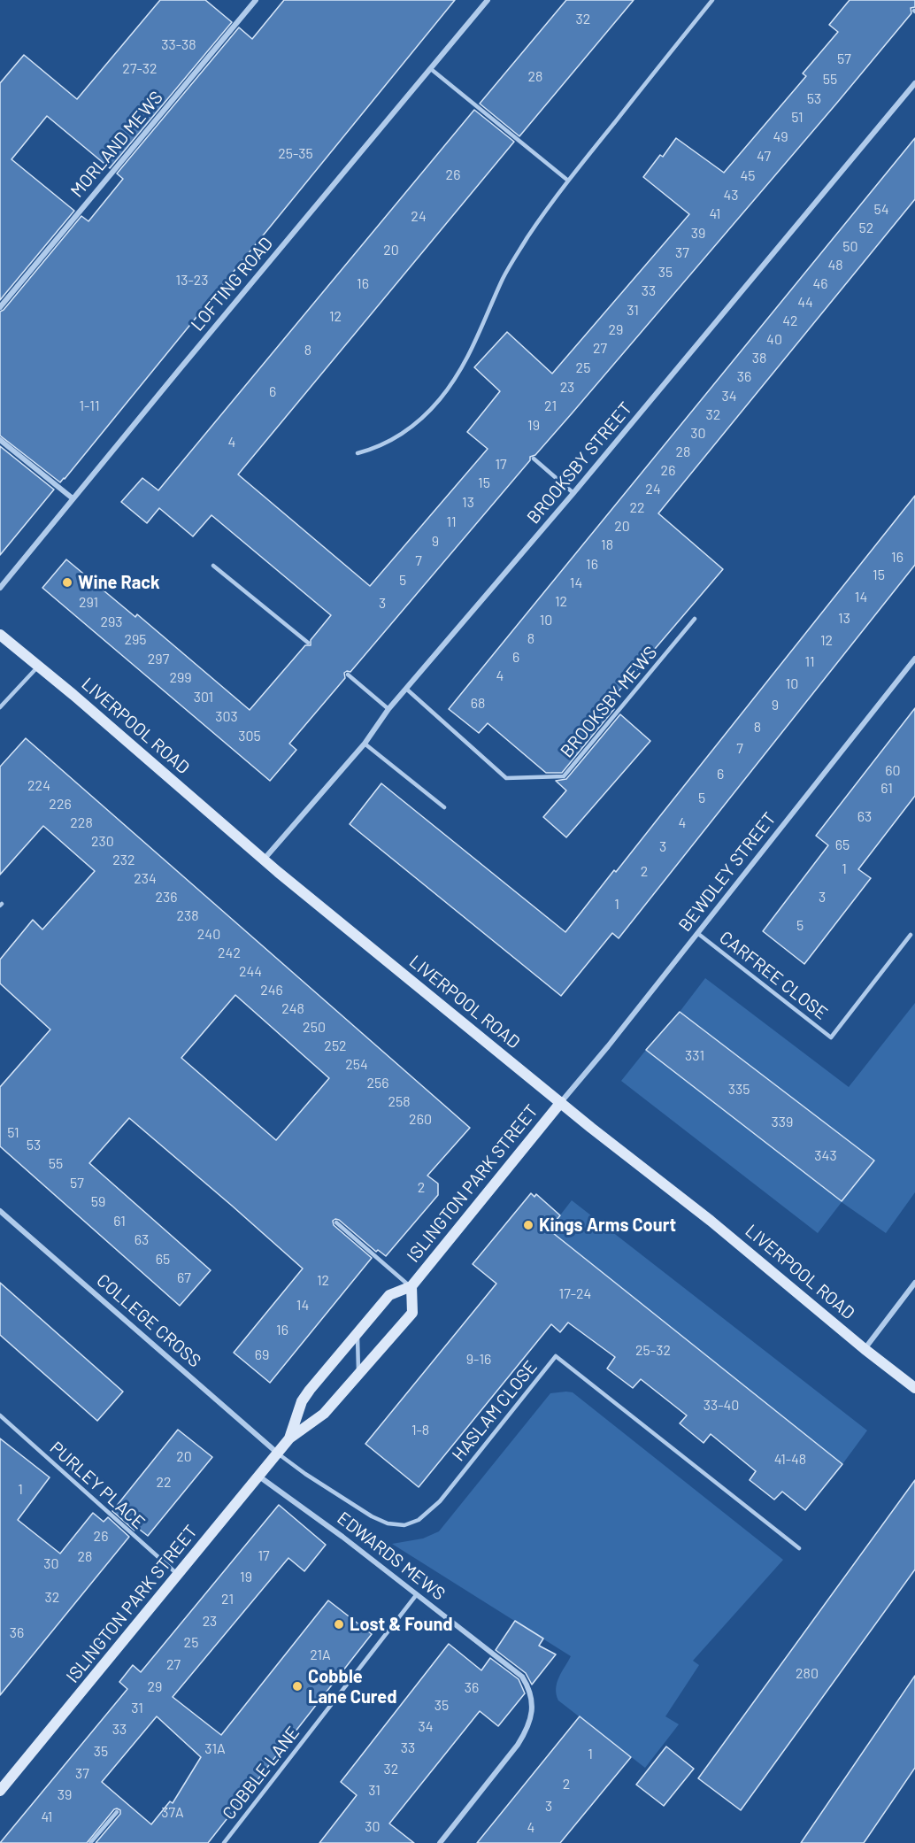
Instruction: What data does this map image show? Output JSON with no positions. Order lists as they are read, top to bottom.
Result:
{
  "streets": {
    "main road": ["LIVERPOOL ROAD", "ISLINGTON PARK STREET"],
    "street": [
      "MORLAND MEWS",
      "LOFTING ROAD",
      "BROOKSBY STREET",
      "BEWDLEY STREET",
      "COLLEGE CROSS",
      "EDWARDS MEWS"
    ],
    "lane": [
      "BROOKSBY MEWS",
      "CARFREE CLOSE",
      "HASLAM CLOSE",
      "PURLEY PLACE",
      "COBBLE LANE"
    ]
  },
  "crossings": [
    ["BROOKSBY STREET", "BROOKSBY MEWS"],
    ["BROOKSBY STREET", "LIVERPOOL ROAD"],
    ["LIVERPOOL ROAD", "BEWDLEY STREET"],
    ["LIVERPOOL ROAD", "ISLINGTON PARK STREET"],
    ["BEWDLEY STREET", "CARFREE CLOSE"],
    ["BEWDLEY STREET", "ISLINGTON PARK STREET"],
    ["ISLINGTON PARK STREET", "COLLEGE CROSS"],
    ["ISLINGTON PARK STREET", "HASLAM CLOSE"],
    ["ISLINGTON PARK STREET", "PURLEY PLACE"],
    ["ISLINGTON PARK STREET", "EDWARDS MEWS"],
    ["COLLEGE CROSS", "HASLAM CLOSE"],
    ["EDWARDS MEWS", "COBBLE LANE"]
  ],
  "places": [
    "Wine Rack",
    "Kings Arms Court",
    "Lost & Found",
    "Cobble Lane Cured"
  ],
  "house_numbers": [
    "32",
    "33-38",
    "57",
    "27-32",
    "28",
    "55",
    "53",
    "51",
    "49",
    "25-35",
    "47",
    "26",
    "45",
    "43",
    "54",
    "41",
    "24",
    "52",
    "39",
    "50",
    "20",
    "37",
    "48",
    "35",
    "13-23",
    "16",
    "46",
    "33",
    "44",
    "31",
    "12",
    "42",
    "29",
    "40",
    "27",
    "8",
    "38",
    "25",
    "36",
    "23",
    "6",
    "34",
    "1-11",
    "21",
    "32",
    "19",
    "30",
    "4",
    "28",
    "17",
    "26",
    "15",
    "24",
    "13",
    "22",
    "11",
    "20",
    "9",
    "18",
    "16",
    "7",
    "16",
    "15",
    "5",
    "14",
    "14",
    "12",
    "291",
    "3",
    "13",
    "10",
    "293",
    "8",
    "295",
    "12",
    "6",
    "297",
    "11",
    "4",
    "299",
    "10",
    "301",
    "68",
    "9",
    "303",
    "8",
    "305",
    "7",
    "60",
    "6",
    "224",
    "61",
    "5",
    "226",
    "63",
    "228",
    "4",
    "230",
    "65",
    "3",
    "232",
    "1",
    "2",
    "234",
    "236",
    "3",
    "1",
    "238",
    "5",
    "240",
    "242",
    "244",
    "246",
    "248",
    "250",
    "252",
    "331",
    "254",
    "256",
    "335",
    "258",
    "260",
    "339",
    "51",
    "53",
    "343",
    "55",
    "57",
    "2",
    "59",
    "61",
    "63",
    "65",
    "67",
    "12",
    "17-24",
    "14",
    "16",
    "25-32",
    "69",
    "9-16",
    "33-40",
    "1-8",
    "20",
    "41-48",
    "22",
    "1",
    "26",
    "17",
    "28",
    "30",
    "19",
    "32",
    "21",
    "23",
    "36",
    "25",
    "21A",
    "27",
    "280",
    "29",
    "36",
    "35",
    "31",
    "34",
    "33",
    "33",
    "31A",
    "35",
    "1",
    "32",
    "37",
    "2",
    "31",
    "39",
    "3",
    "37A",
    "41",
    "30",
    "4"
  ]
}
